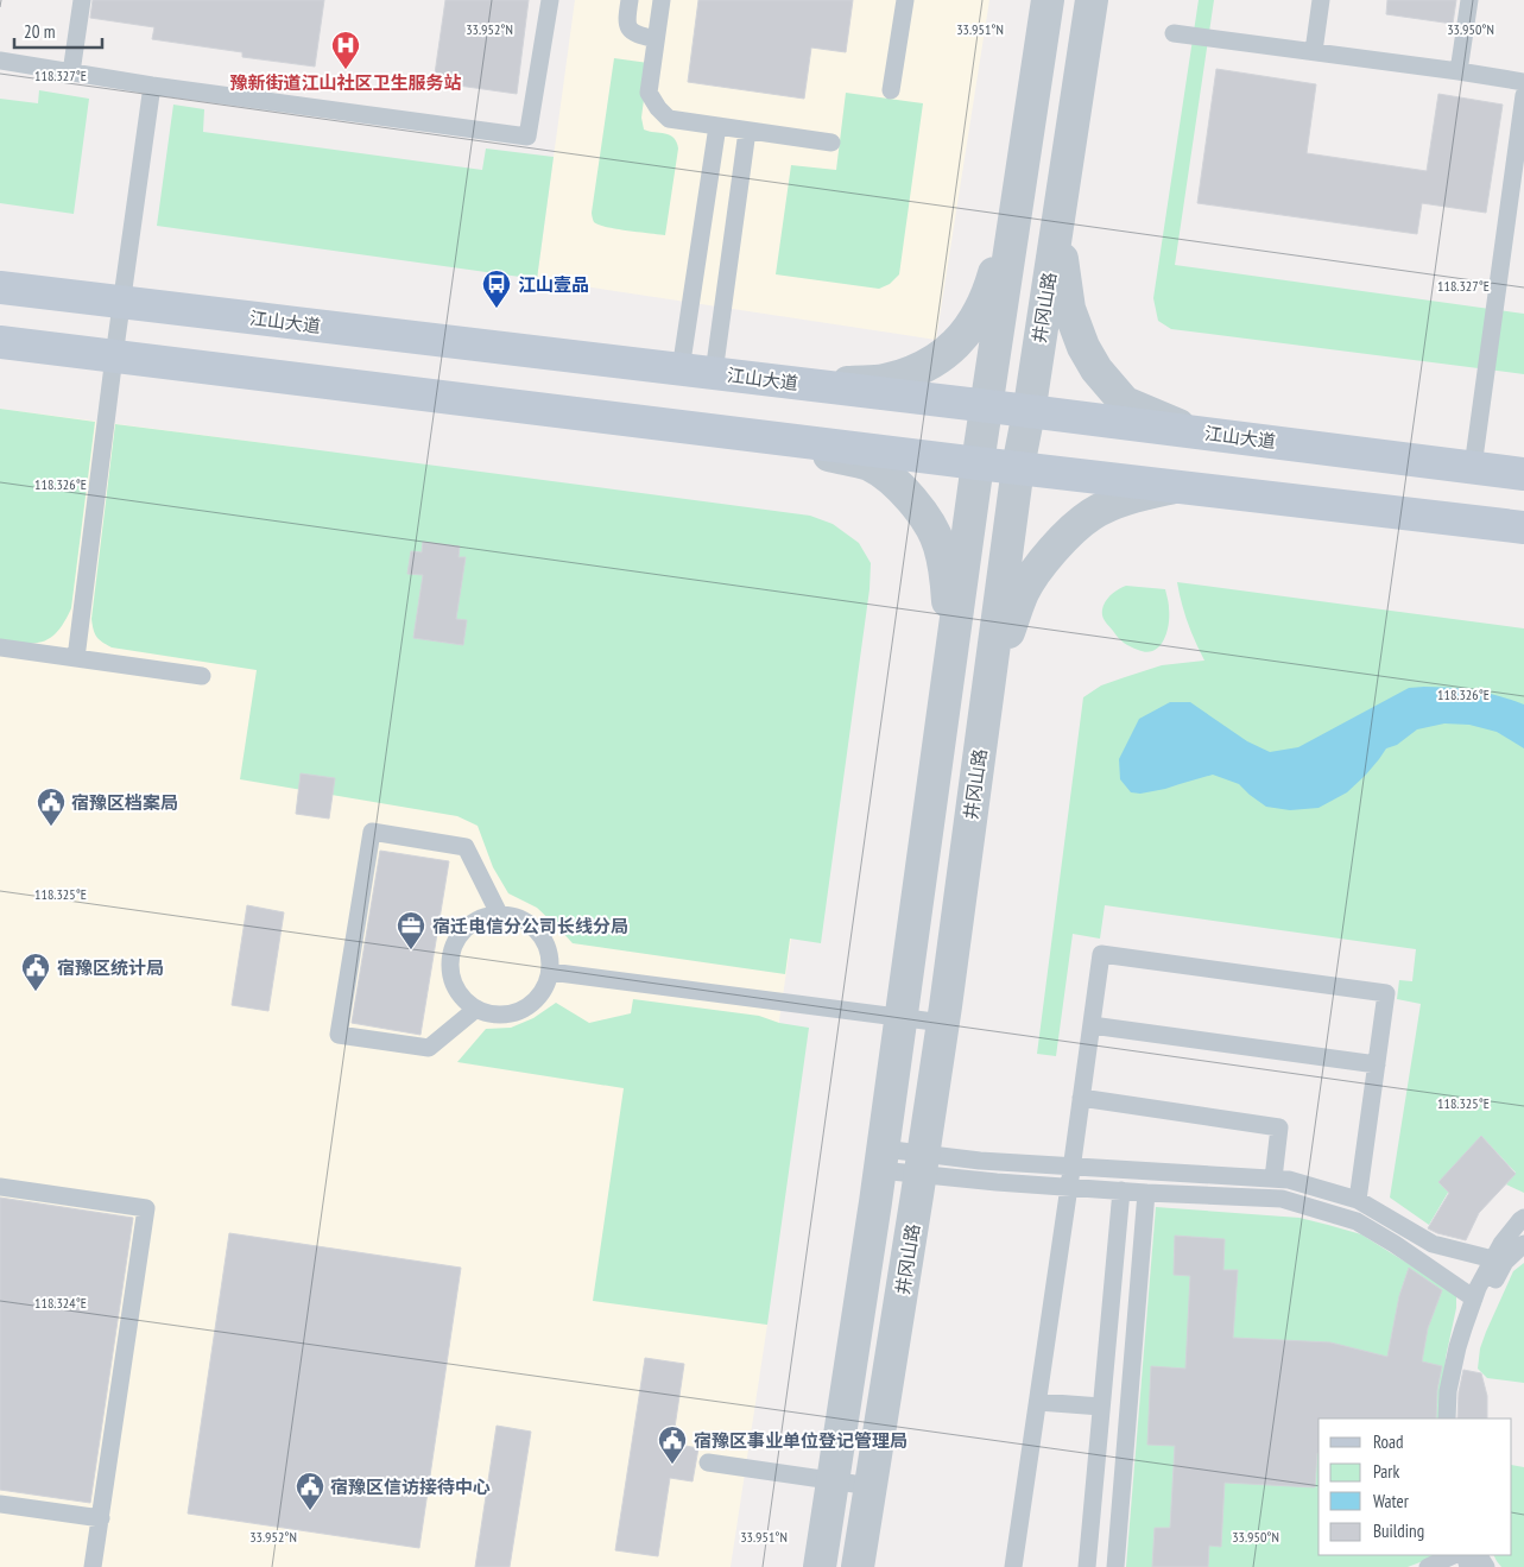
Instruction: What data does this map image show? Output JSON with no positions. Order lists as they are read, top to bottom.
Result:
{
  "streets": {
    "main road": ["江山大道"],
    "street": ["井冈山路"]
  },
  "crossings": [
    ["井冈山路", "江山大道"]
  ],
  "places": {
    "hospital": ["豫新街道江山社区卫生服务站"],
    "bus stop": ["江山壹品"],
    "public building": [
      "宿豫区档案局",
      "宿豫区统计局",
      "宿豫区事业单位登记管理局",
      "宿豫区信访接待中心"
    ],
    "office": ["宿迁电信分公司长线分局"]
  },
  "legend": [
    "Road",
    "Park",
    "Water",
    "Building"
  ],
  "scale_bar": "20 m",
  "coordinates": [
    "33.952°N",
    "33.951°N",
    "33.950°N",
    "118.327°E",
    "118.326°E",
    "118.325°E",
    "118.324°E"
  ]
}
